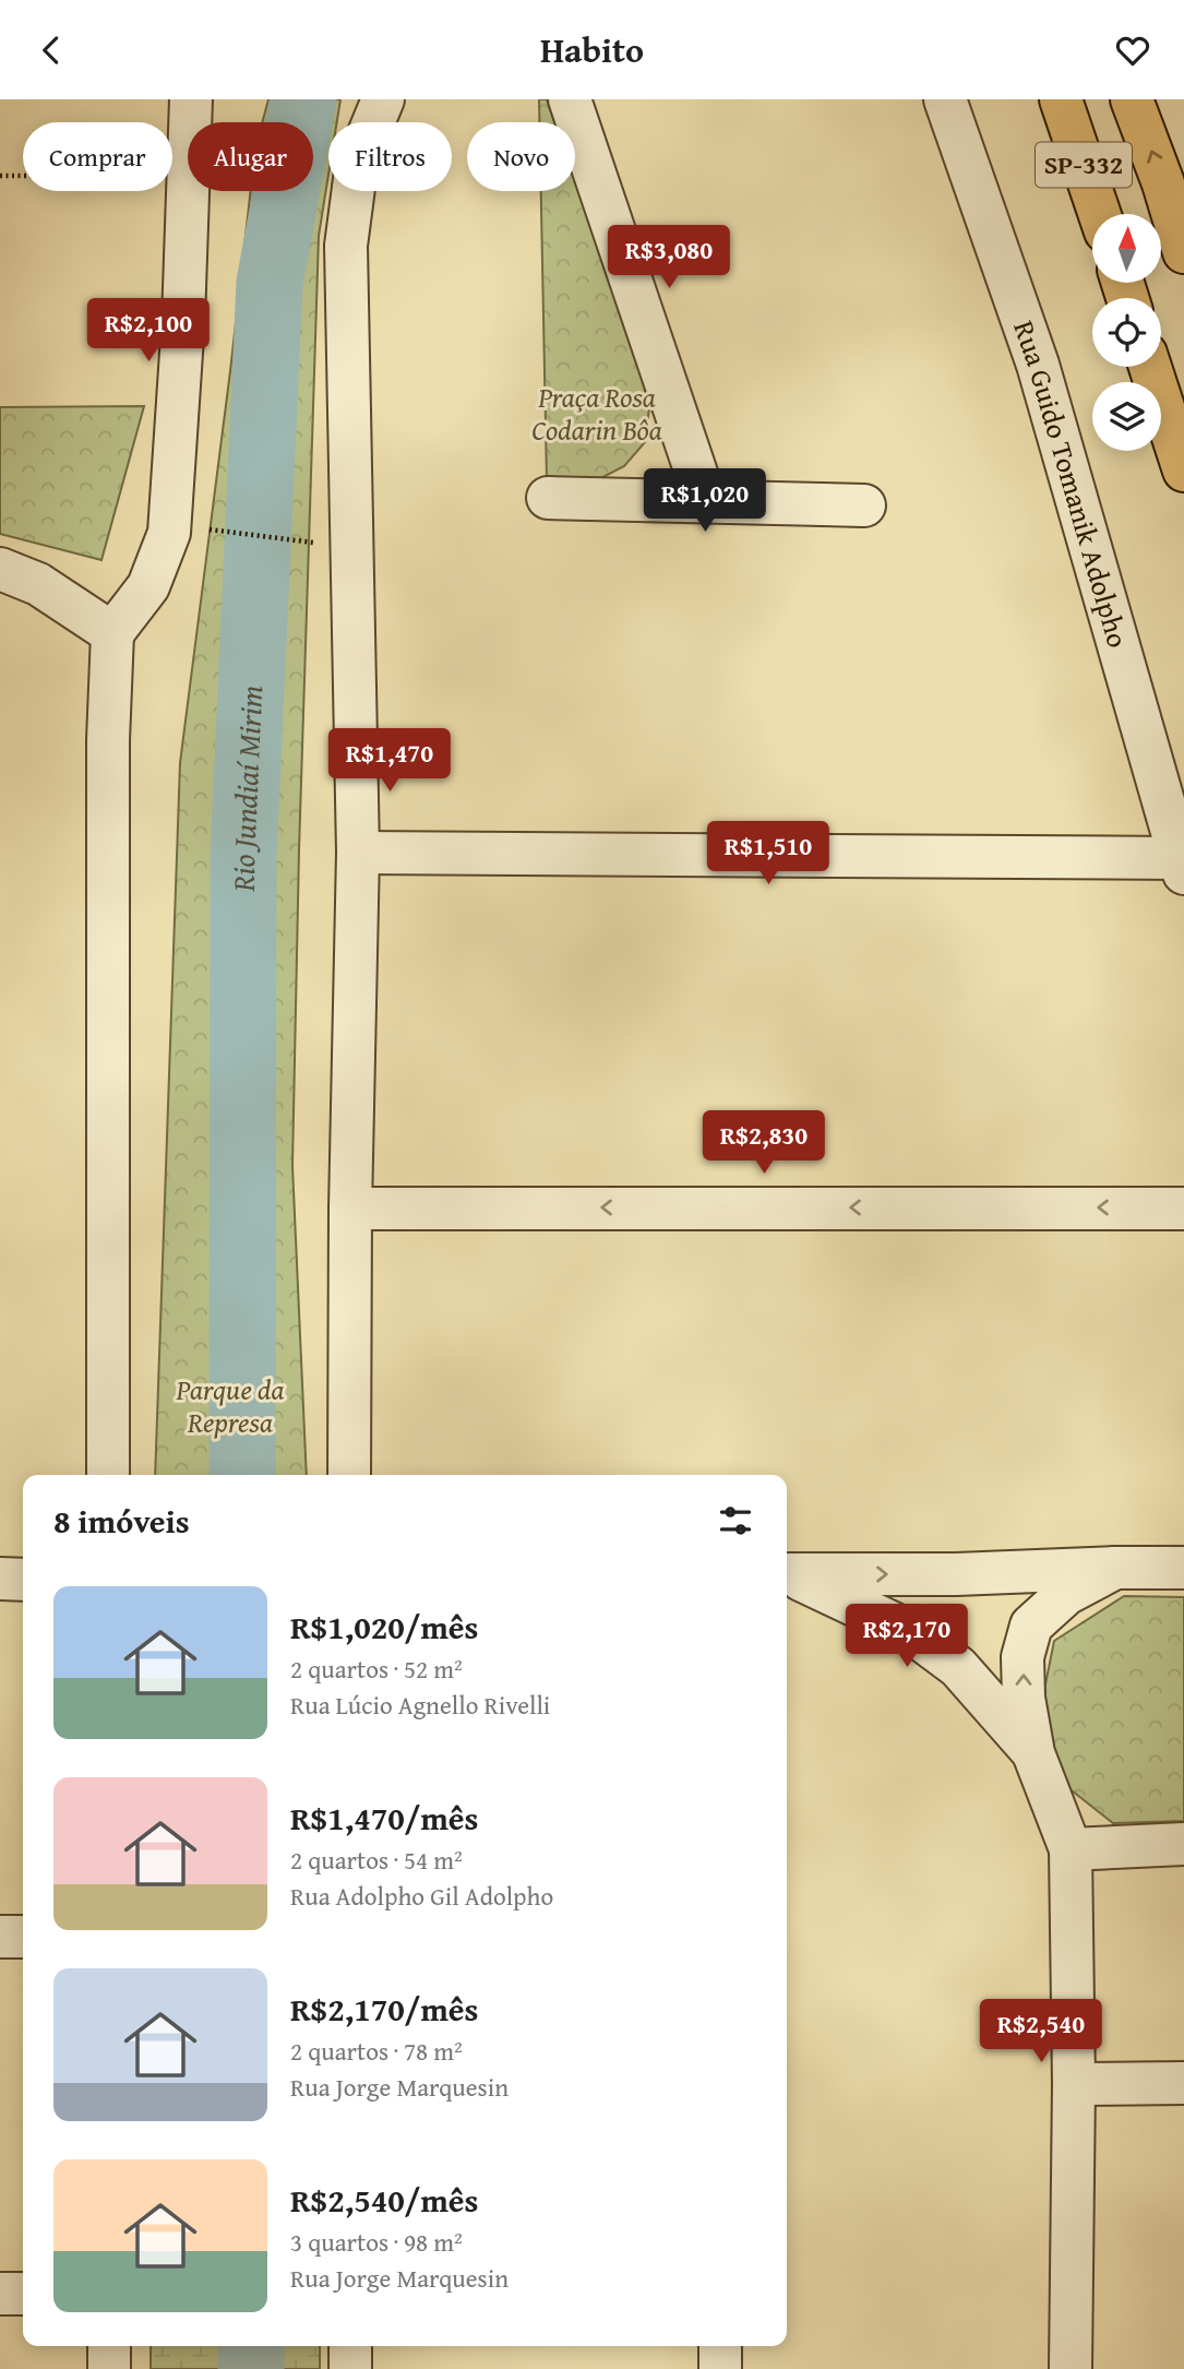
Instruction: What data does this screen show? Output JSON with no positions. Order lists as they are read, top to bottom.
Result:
{
  "streets": {
    "main road": ["SP-332"],
    "street": ["Rua Guido Tomanik Adolpho"]
  },
  "water": ["Rio Jundiaí Mirim"],
  "parks": ["Praça Rosa Codarin Bôa", "Parque da Represa"],
  "north": "top",
  "page": {
    "header": "Habito",
    "chip": [
      "Comprar",
      "Alugar",
      "Filtros",
      "Novo"
    ],
    "price": [
      "R$3,080",
      "R$2,100",
      "R$1,020",
      "R$1,470",
      "R$1,510",
      "R$2,830",
      "R$2,170",
      "R$2,540"
    ],
    "heading": "8 imóveis",
    "list": [
      {
        "name": "R$1,020/mês",
        "note": "2 quartos · 52 m² · Rua Lúcio Agnello Rivelli"
      },
      {
        "name": "R$1,470/mês",
        "note": "2 quartos · 54 m² · Rua Adolpho Gil Adolpho"
      },
      {
        "name": "R$2,170/mês",
        "note": "2 quartos · 78 m² · Rua Jorge Marquesin"
      },
      {
        "name": "R$2,540/mês",
        "note": "3 quartos · 98 m² · Rua Jorge Marquesin"
      }
    ]
  }
}
